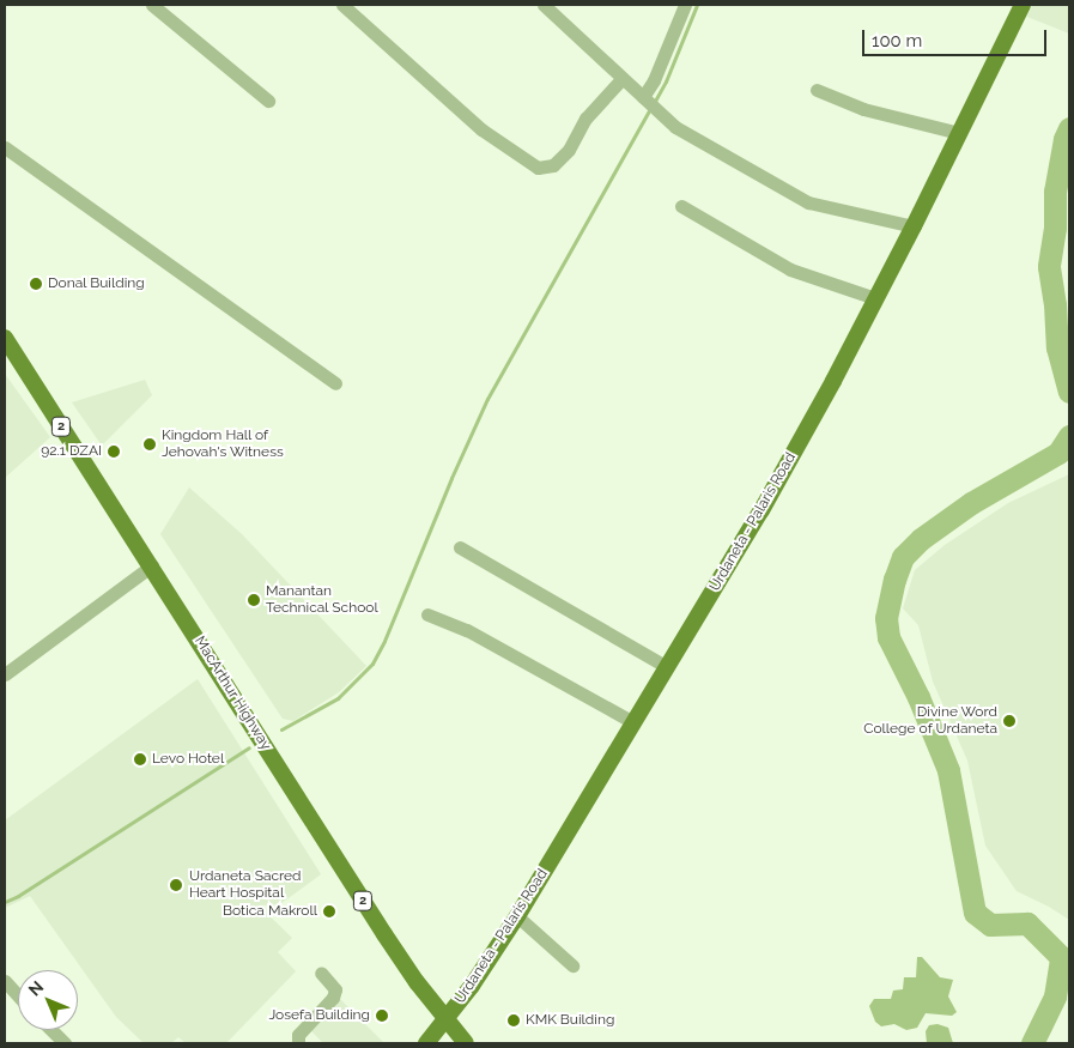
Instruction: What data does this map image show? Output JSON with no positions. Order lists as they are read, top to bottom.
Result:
{
  "streets": {
    "main road": ["2", "Urdaneta - Palaris Road", "MacArthur Highway"]
  },
  "crossings": [
    ["Urdaneta - Palaris Road", "MacArthur Highway"]
  ],
  "places": [
    "Donal Building",
    "Kingdom Hall of Jehovah's Witness",
    "92.1 DZAI",
    "Manantan Technical School",
    "Divine Word College of Urdaneta",
    "Levo Hotel",
    "Urdaneta Sacred Heart Hospital",
    "Botica Makroll",
    "Josefa Building",
    "KMK Building"
  ],
  "scale_bar": "100 m",
  "north": "top left"
}
